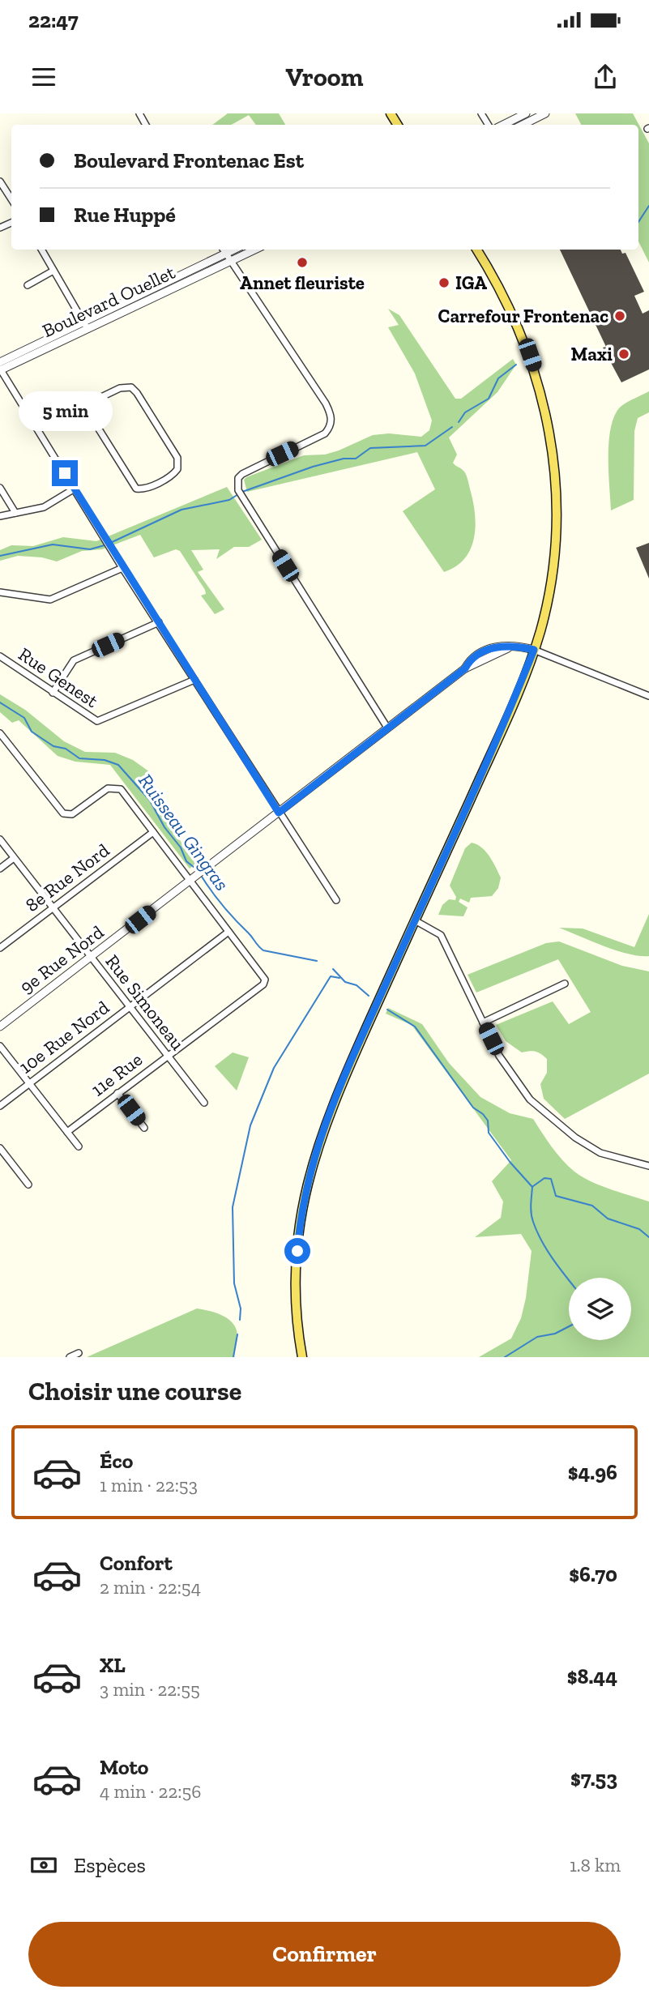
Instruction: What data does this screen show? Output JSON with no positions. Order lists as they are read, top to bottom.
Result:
{
  "streets": {
    "street": [
      "Boulevard Ouellet",
      "Rue Genest",
      "8e Rue Nord",
      "9e Rue Nord",
      "Rue Simoneau",
      "10e Rue Nord",
      "11e Rue"
    ]
  },
  "crossings": [
    ["8e Rue Nord", "Rue Simoneau"],
    ["9e Rue Nord", "Rue Simoneau"],
    ["Rue Simoneau", "10e Rue Nord"],
    ["Rue Simoneau", "11e Rue"],
    ["10e Rue Nord", "11e Rue"]
  ],
  "water": ["Ruisseau Gingras"],
  "places": [
    "Annet fleuriste",
    "IGA",
    "Carrefour Frontenac",
    "Maxi"
  ],
  "page": {
    "status": "22:47",
    "header": "Vroom",
    "banner": ["Boulevard Frontenac Est", "Rue Huppé"],
    "bubble": "5 min",
    "heading": "Choisir une course",
    "list": [
      {
        "name": "Éco",
        "note": "1 min · 22:53",
        "value": "$4.96"
      },
      {
        "name": "Confort",
        "note": "2 min · 22:54",
        "value": "$6.70"
      },
      {
        "name": "XL",
        "note": "3 min · 22:55",
        "value": "$8.44"
      },
      {
        "name": "Moto",
        "note": "4 min · 22:56",
        "value": "$7.53"
      }
    ],
    "pay": ["Espèces", "1.8 km"],
    "buttons": "Confirmer"
  }
}
